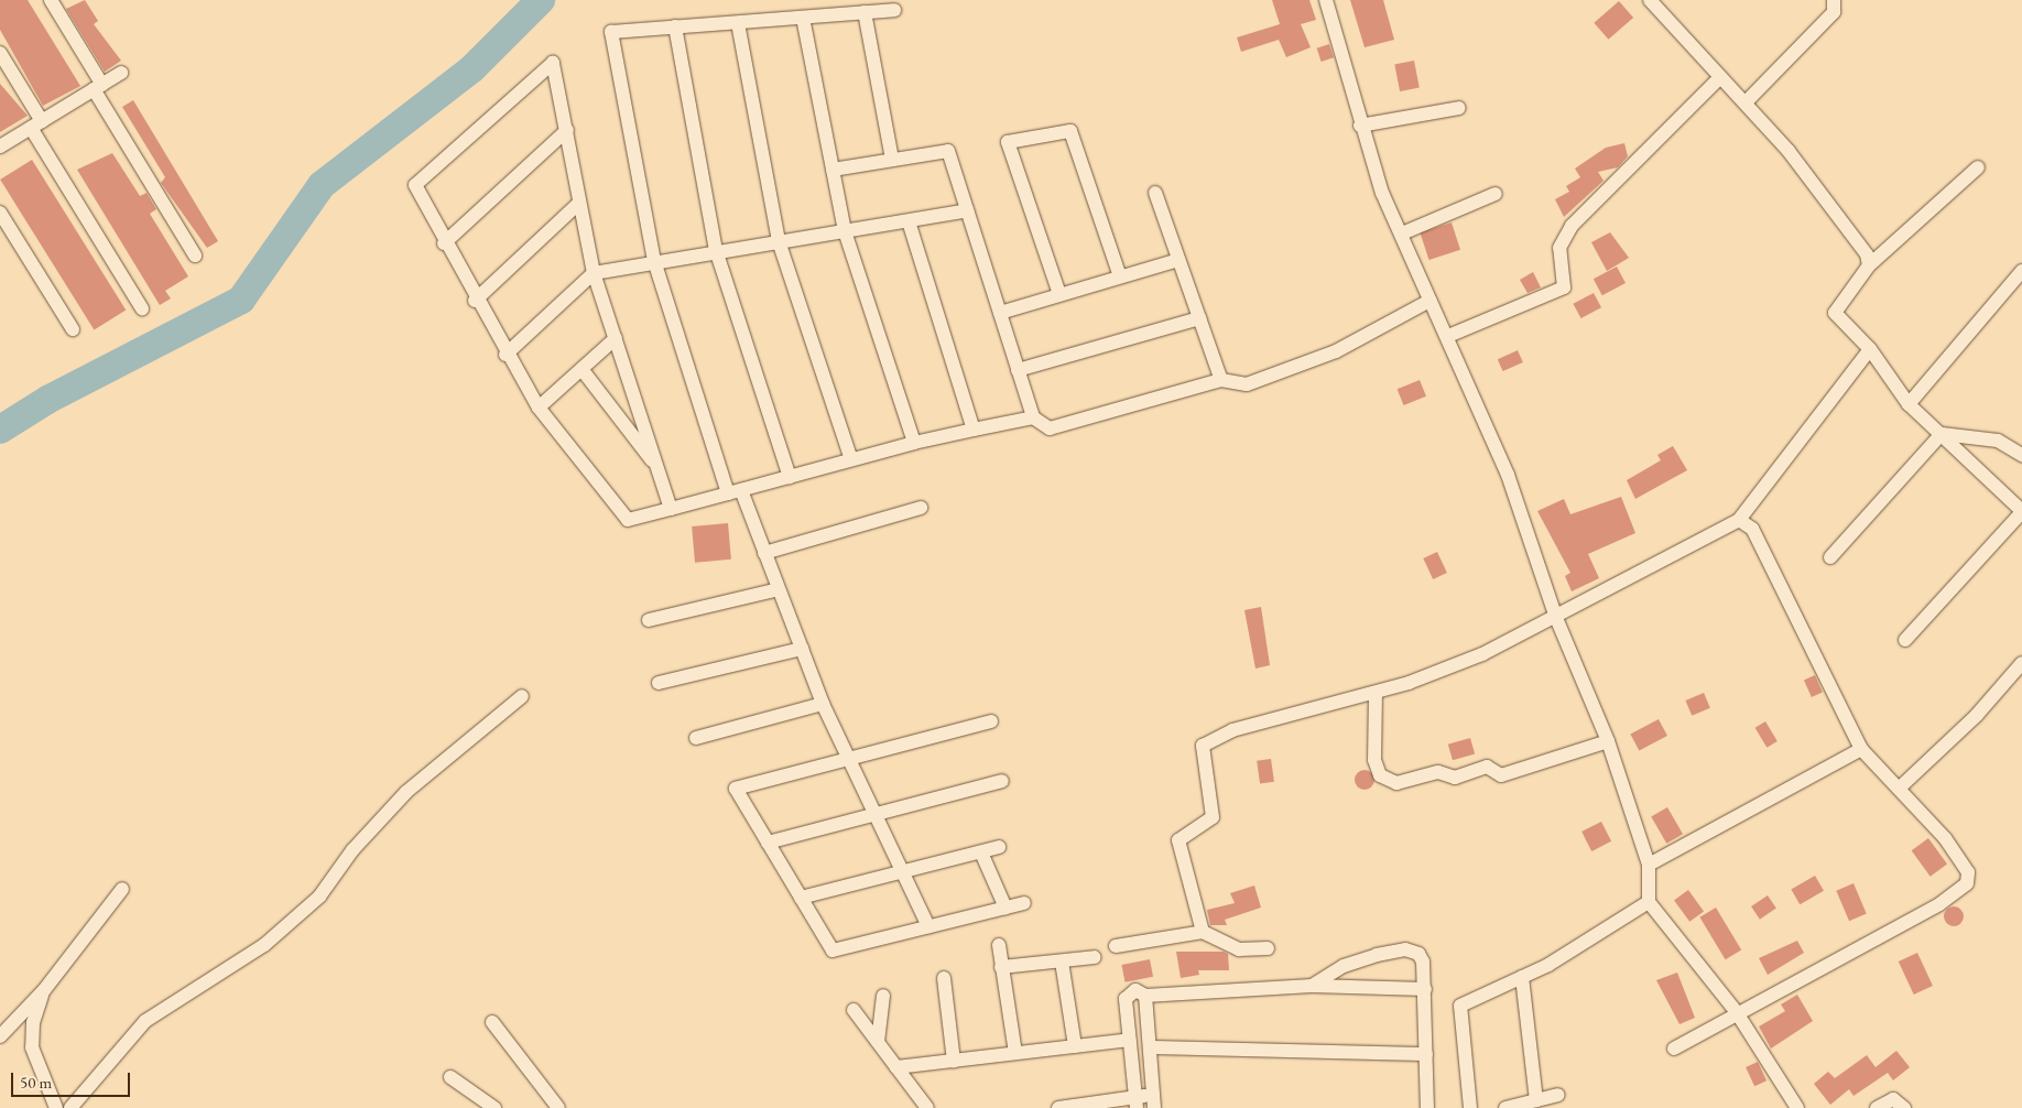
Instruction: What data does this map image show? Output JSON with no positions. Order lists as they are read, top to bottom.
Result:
{
  "scale_bar": "50 m"
}
